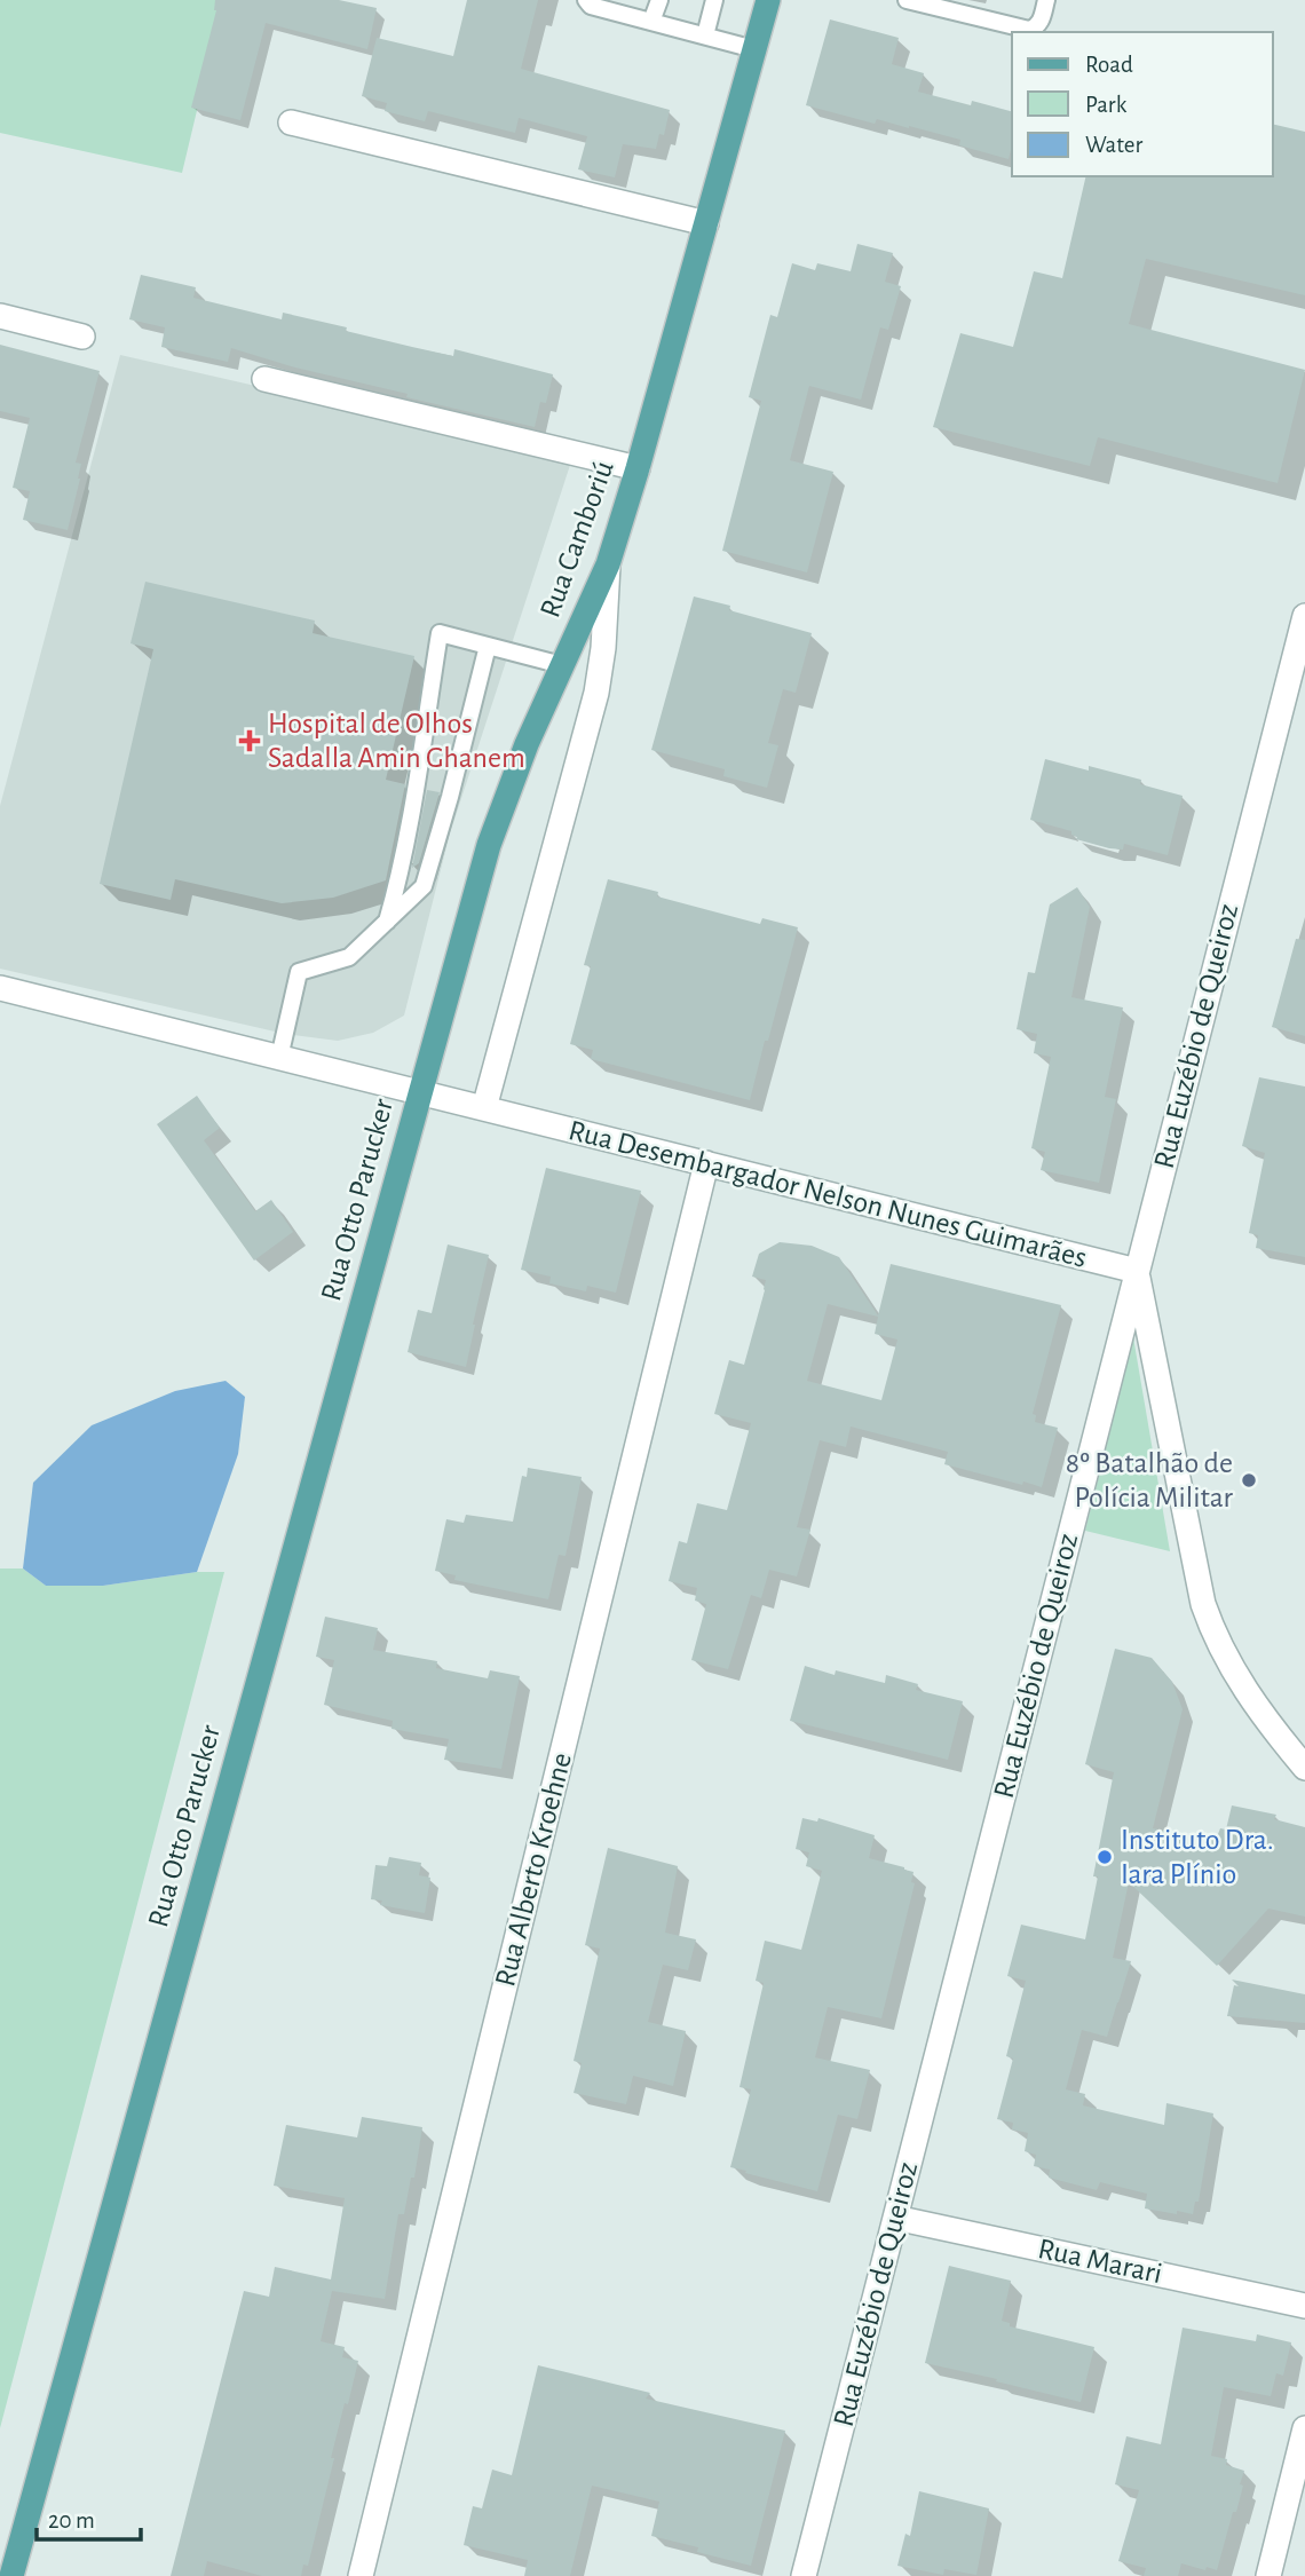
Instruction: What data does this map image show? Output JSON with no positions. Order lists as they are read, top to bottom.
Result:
{
  "streets": {
    "main road": ["Rua Camboriú", "Rua Otto Parucker"],
    "street": [
      "Rua Euzébio de Queiroz",
      "Rua Desembargador Nelson Nunes Guimarães",
      "Rua Alberto Kroehne",
      "Rua Marari"
    ]
  },
  "crossings": [
    ["Rua Camboriú", "Rua Desembargador Nelson Nunes Guimarães"],
    ["Rua Camboriú", "Rua Otto Parucker"],
    ["Rua Euzébio de Queiroz", "Rua Desembargador Nelson Nunes Guimarães"],
    ["Rua Euzébio de Queiroz", "Rua Marari"],
    ["Rua Desembargador Nelson Nunes Guimarães", "Rua Otto Parucker"],
    ["Rua Desembargador Nelson Nunes Guimarães", "Rua Alberto Kroehne"]
  ],
  "places": {
    "health": ["Hospital de Olhos Sadalla Amin Ghanem"],
    "other": ["8º Batalhão de Polícia Militar", "Instituto Dra. Iara Plínio"]
  },
  "legend": ["Road", "Park", "Water"],
  "scale_bar": "20 m"
}
